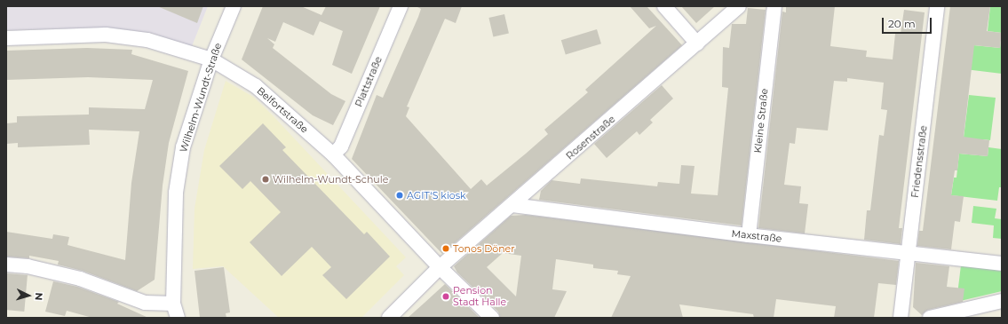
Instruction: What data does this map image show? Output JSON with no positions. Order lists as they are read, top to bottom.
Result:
{
  "streets": {
    "street": [
      "Plattstraße",
      "Wilhelm-Wundt-Straße",
      "Belfortstraße",
      "Kleine Straße",
      "Rosenstraße",
      "Friedensstraße",
      "Maxstraße"
    ]
  },
  "crossings": [
    ["Plattstraße", "Belfortstraße"],
    ["Wilhelm-Wundt-Straße", "Belfortstraße"],
    ["Belfortstraße", "Rosenstraße"],
    ["Kleine Straße", "Maxstraße"],
    ["Rosenstraße", "Maxstraße"],
    ["Friedensstraße", "Maxstraße"]
  ],
  "places": [
    "Wilhelm-Wundt-Schule",
    "AGIT‘S kiosk",
    "Tonos Döner",
    "Pension Stadt Halle"
  ],
  "scale_bar": "20 m",
  "north": "right"
}
